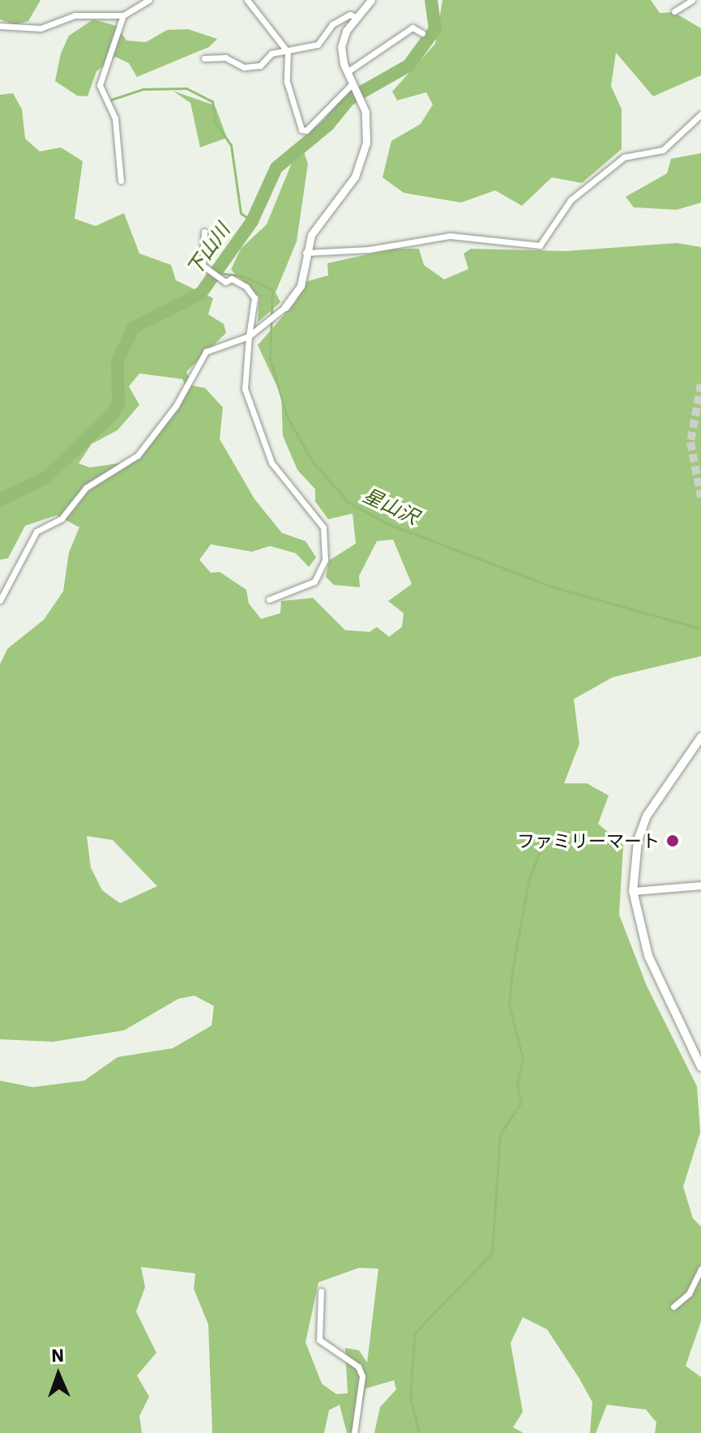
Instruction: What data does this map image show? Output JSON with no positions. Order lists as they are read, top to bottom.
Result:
{
  "water": ["下山川", "星山沢"],
  "places": ["ファミリーマート"],
  "north": "top"
}
